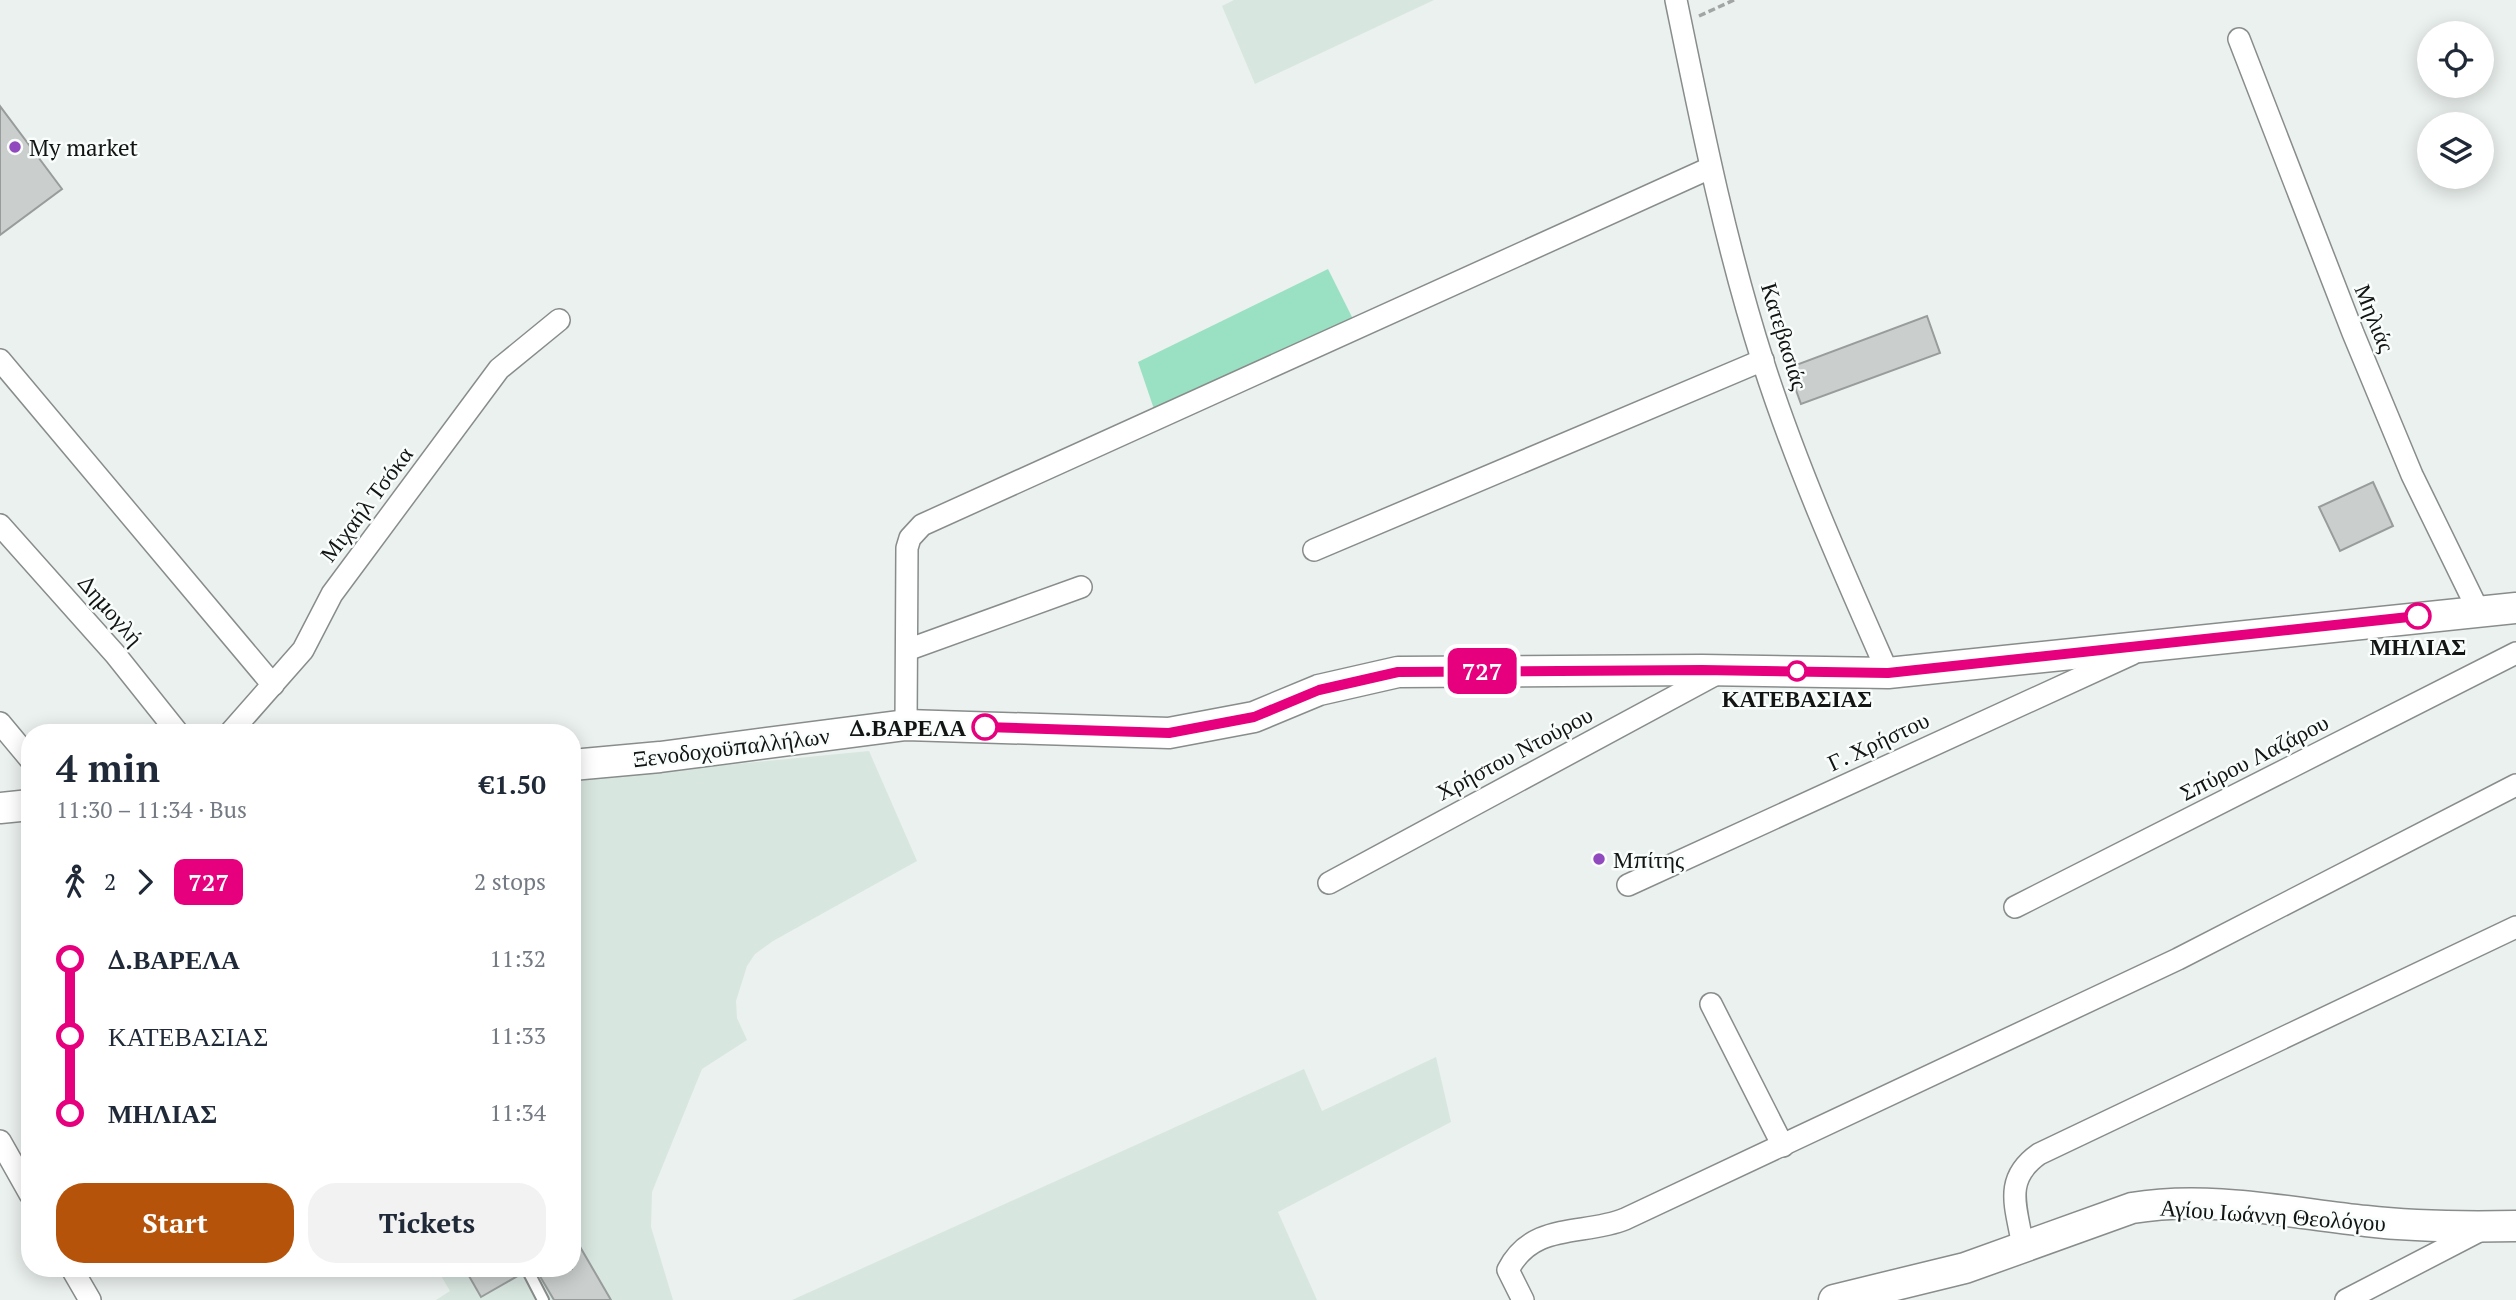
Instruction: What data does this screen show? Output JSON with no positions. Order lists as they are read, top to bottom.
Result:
{
  "streets": {
    "street": [
      "Μηλιάς",
      "Κατεβασιάς",
      "Μιχαήλ Τσόκα",
      "Δημογλή",
      "Γ. Χρήστου",
      "Ξενοδοχοϋπαλλήλων",
      "Χρήστου Ντούρου",
      "Σπύρου Λαζάρου",
      "Αγίου Ιωάννη Θεολόγου"
    ]
  },
  "crossings": [
    ["Μηλιάς", "Ξενοδοχοϋπαλλήλων"],
    ["Κατεβασιάς", "Ξενοδοχοϋπαλλήλων"],
    ["Γ. Χρήστου", "Ξενοδοχοϋπαλλήλων"],
    ["Ξενοδοχοϋπαλλήλων", "Χρήστου Ντούρου"]
  ],
  "places": [
    "My market",
    "ΜΗΛΙΑΣ",
    "ΚΑΤΕΒΑΣΙΑΣ",
    "Δ.ΒΑΡΕΛΑ",
    "Μπίτης"
  ],
  "lines": ["bus line 727"],
  "page": {
    "on_map": "727",
    "heading": ["4 min", "11:30 – 11:34 · Bus", "€1.50"],
    "legs": ["2", "727", "2 stops"],
    "list": [
      {
        "name": "Δ.ΒΑΡΕΛΑ",
        "value": "11:32"
      },
      {
        "name": "ΚΑΤΕΒΑΣΙΑΣ",
        "value": "11:33"
      },
      {
        "name": "ΜΗΛΙΑΣ",
        "value": "11:34"
      }
    ],
    "buttons": ["Start", "Tickets"]
  }
}
